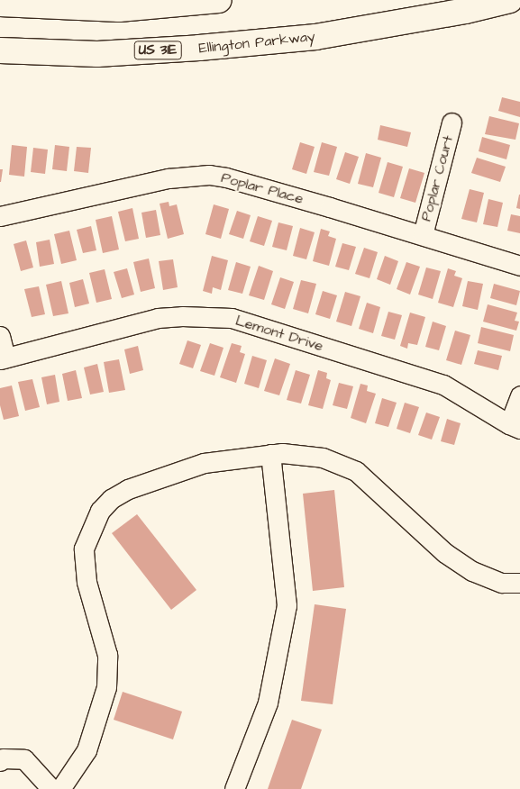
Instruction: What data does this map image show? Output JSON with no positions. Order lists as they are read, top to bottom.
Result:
{
  "streets": {
    "highway": ["Ellington Parkway", "US 31E"],
    "street": ["Poplar Court", "Poplar Place", "Lemont Drive"]
  },
  "crossings": [
    ["Poplar Court", "Poplar Place"]
  ]
}
